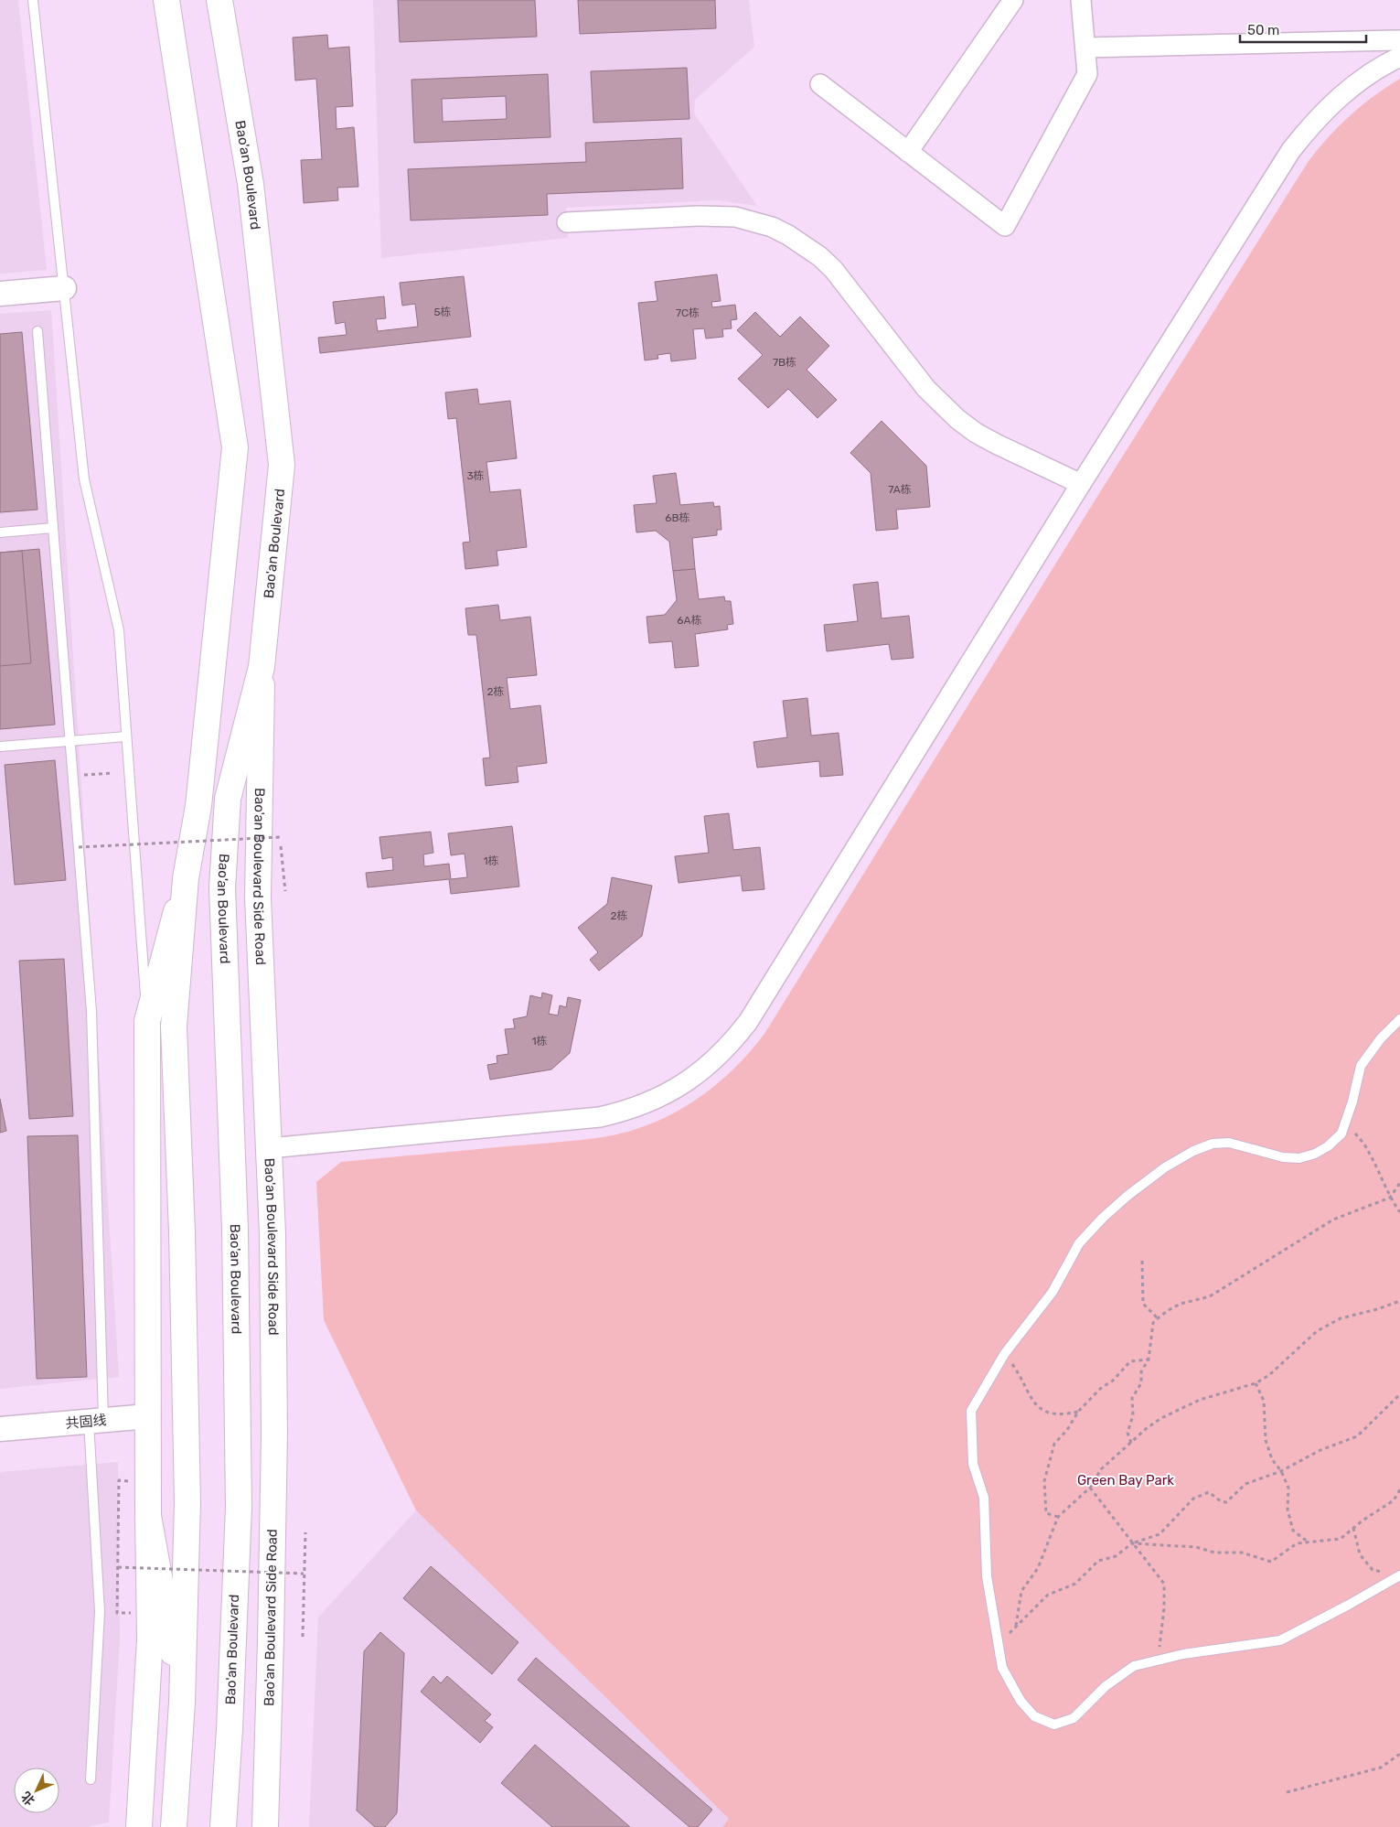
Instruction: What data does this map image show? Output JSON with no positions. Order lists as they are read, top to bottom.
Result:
{
  "streets": {
    "main road": ["Bao'an Boulevard", "Bao'an Boulevard Side Road"],
    "street": ["共固线"]
  },
  "crossings": [
    ["Bao'an Boulevard", "Bao'an Boulevard Side Road"]
  ],
  "parks": ["Green Bay Park"],
  "house_numbers": [
    "5栋",
    "7C栋",
    "7B栋",
    "3栋",
    "7A栋",
    "6B栋",
    "6A栋",
    "2栋",
    "1栋",
    "2栋",
    "1栋"
  ],
  "scale_bar": "50 m",
  "north": "bottom left"
}
